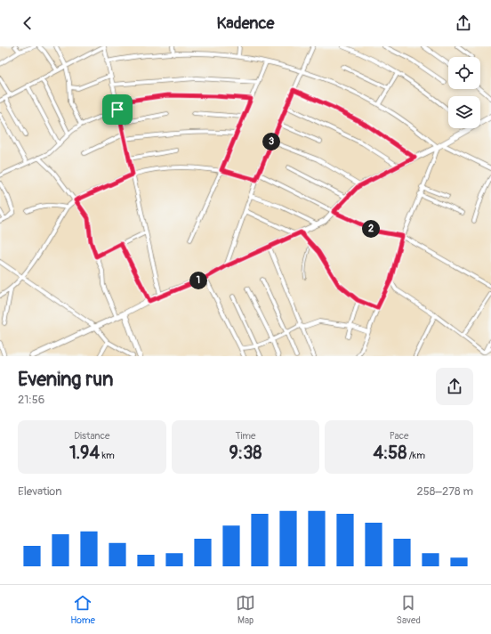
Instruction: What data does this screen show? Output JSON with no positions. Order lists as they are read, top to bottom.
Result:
{
  "page": {
    "header": "Kadence",
    "pins": ["3", "2", "1"],
    "heading": ["Evening run", "21:56"],
    "stats": [
      ["Distance", "1.94 km"],
      ["Time", "9:38"],
      ["Pace", "4:58 /km"]
    ],
    "chart": ["Elevation", "258–278 m"],
    "tabs": ["Home", "Map", "Saved"]
  }
}
